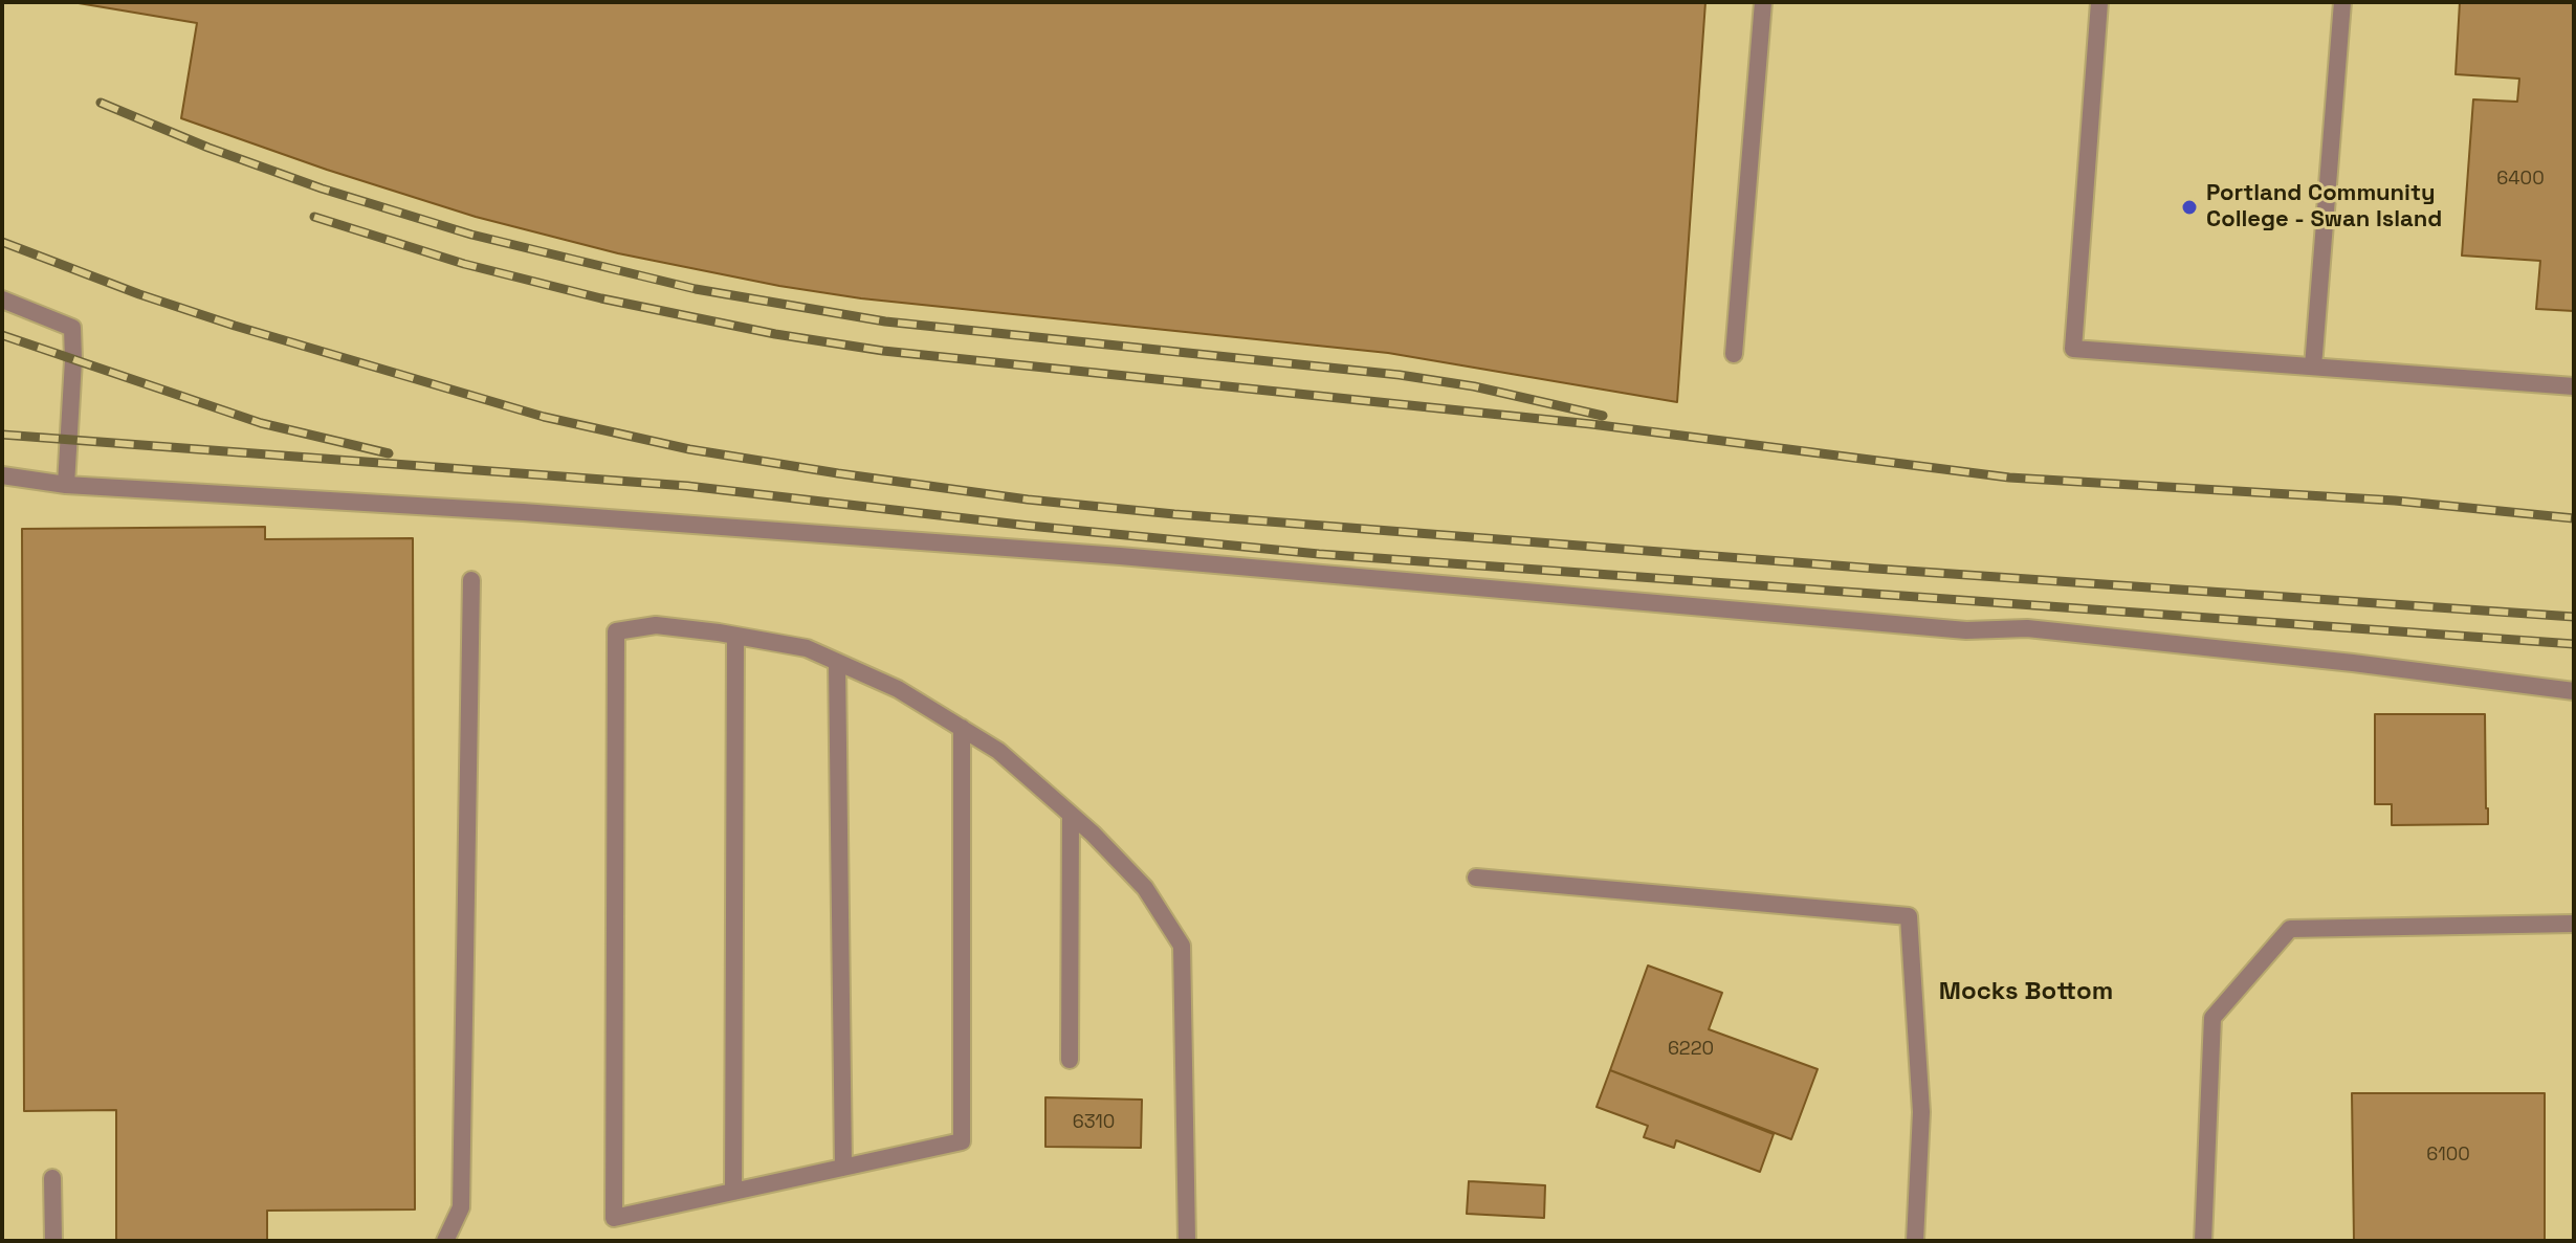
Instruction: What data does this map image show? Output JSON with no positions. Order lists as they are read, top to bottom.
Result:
{
  "districts": ["Mocks Bottom"],
  "places": ["Portland Community College - Swan Island"],
  "house_numbers": [
    "6400",
    "6220",
    "6310",
    "6100"
  ]
}
